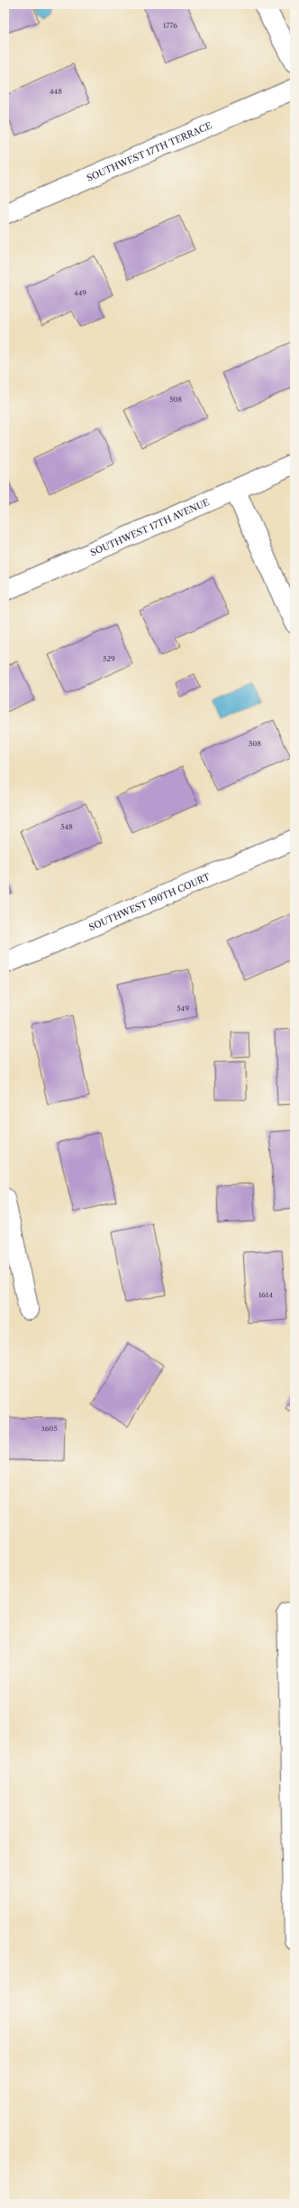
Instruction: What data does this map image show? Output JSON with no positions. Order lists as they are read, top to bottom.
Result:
{
  "streets": {
    "street": ["SOUTHWEST 17TH TERRACE", "SOUTHWEST 17TH AVENUE", "SOUTHWEST 190TH COURT"]
  },
  "house_numbers": [
    "1776",
    "448",
    "449",
    "508",
    "529",
    "508",
    "548",
    "549",
    "1614",
    "1605"
  ]
}
